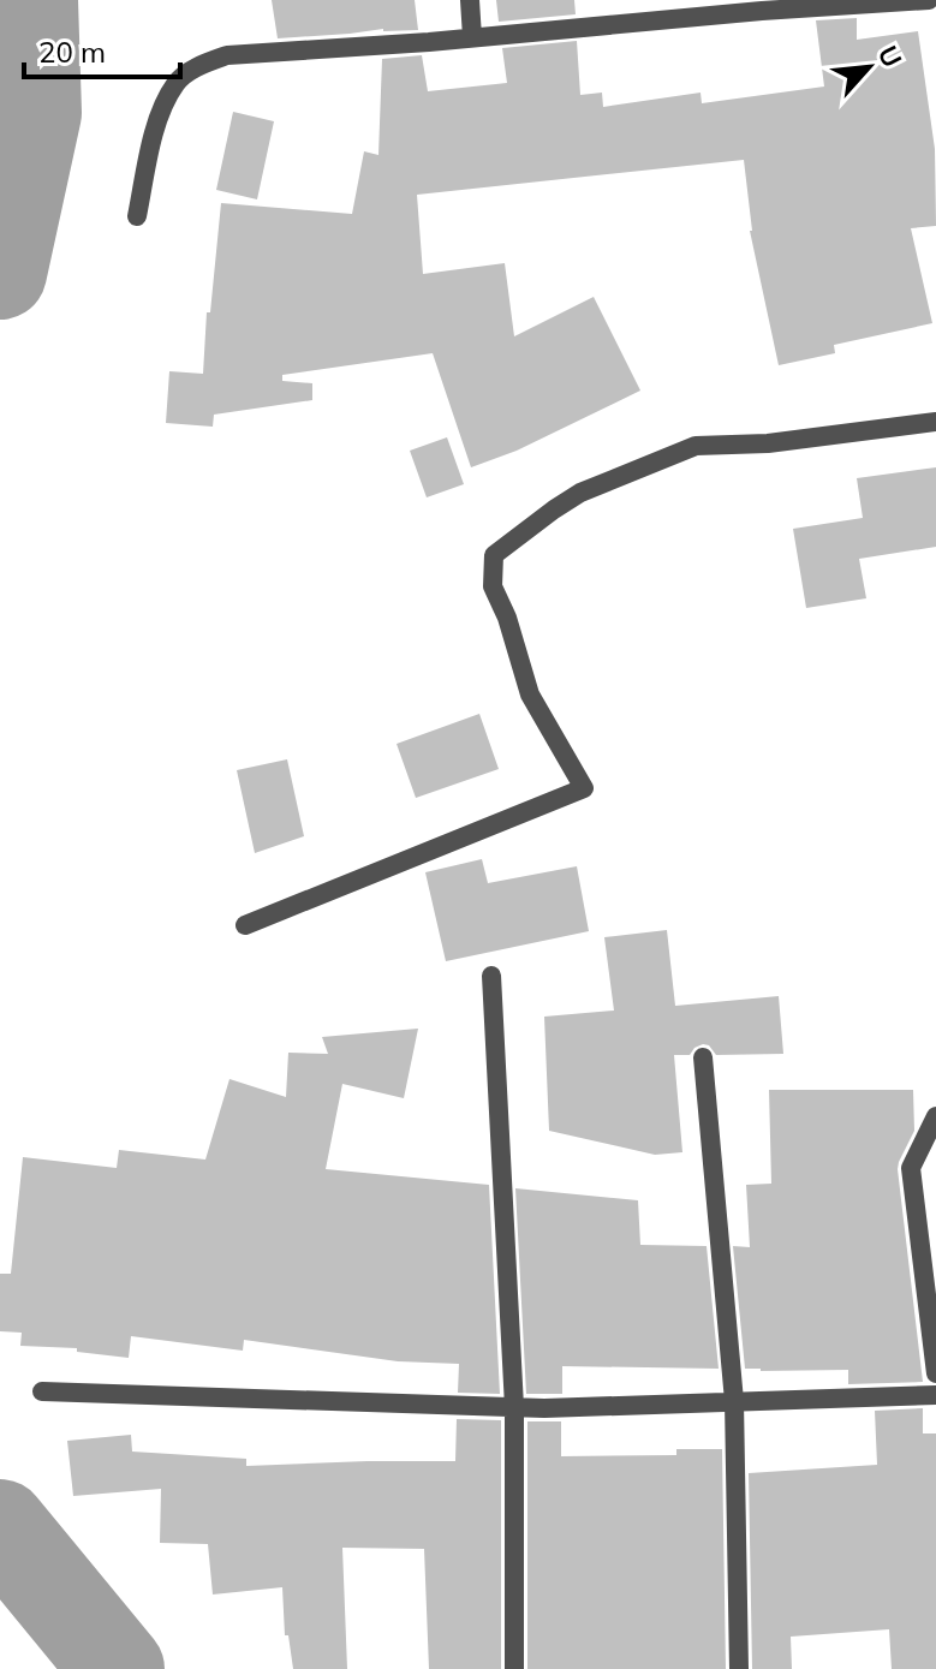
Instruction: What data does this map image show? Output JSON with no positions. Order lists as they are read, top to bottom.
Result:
{
  "scale_bar": "20 m",
  "north": "top right"
}
